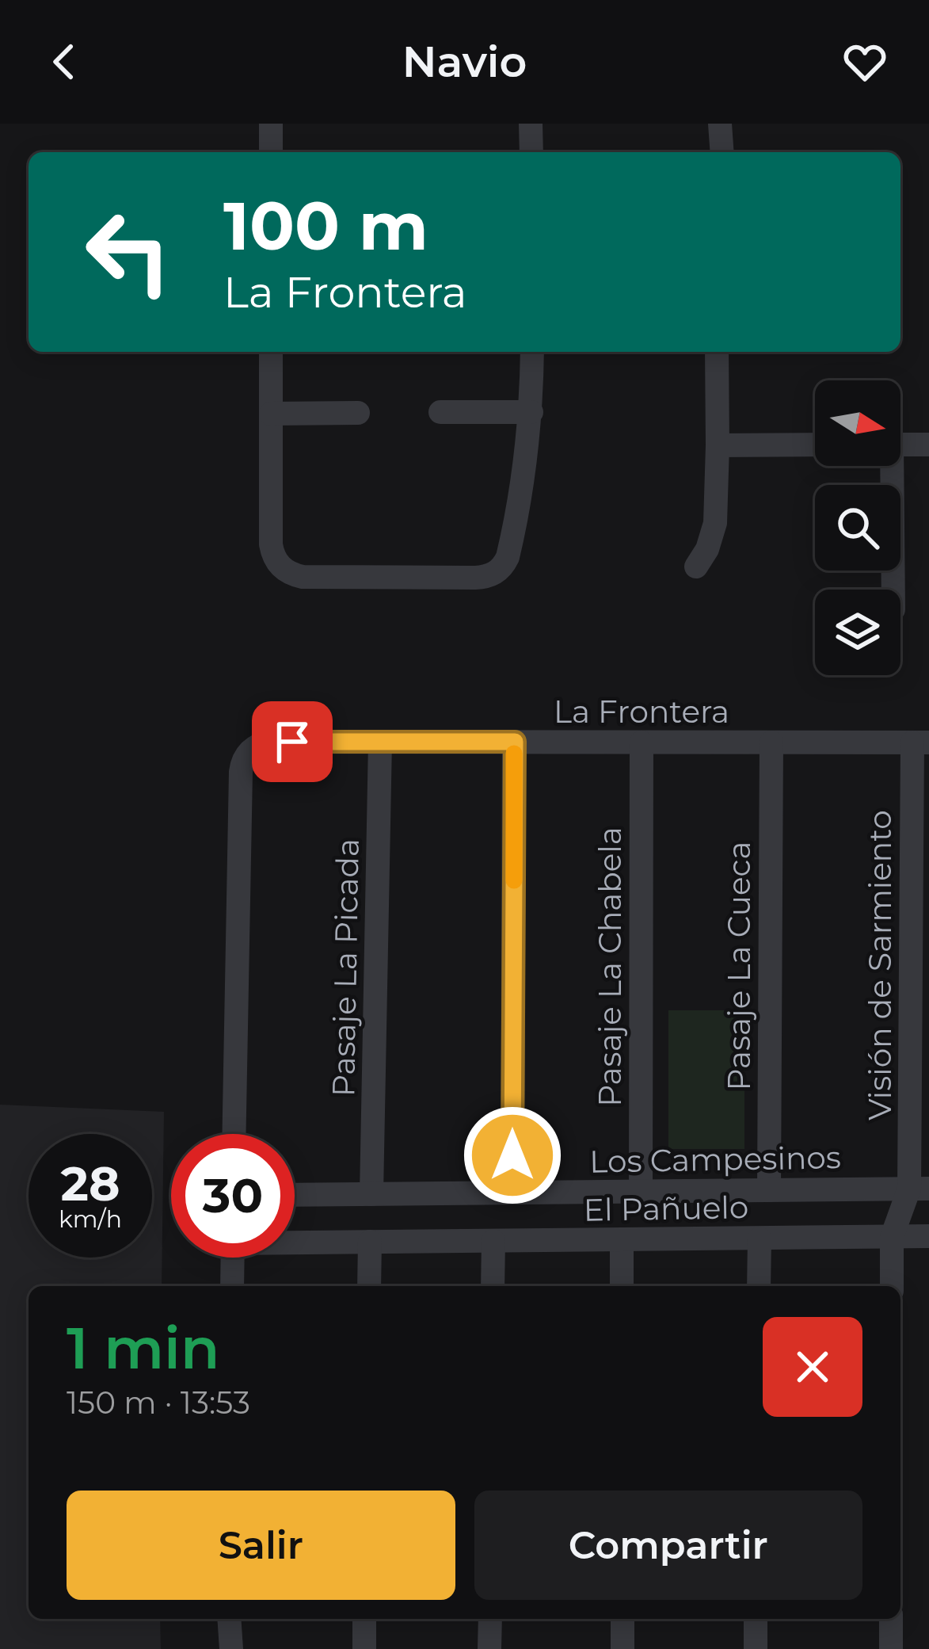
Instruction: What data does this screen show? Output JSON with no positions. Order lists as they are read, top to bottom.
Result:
{
  "streets": {
    "street": [
      "La Frontera",
      "Visión de Sarmiento",
      "Pasaje La Cueca",
      "Pasaje La Chabela",
      "Pasaje La Picada",
      "Los Campesinos",
      "El Pañuelo"
    ]
  },
  "crossings": [
    ["La Frontera", "Visión de Sarmiento"],
    ["La Frontera", "Pasaje La Cueca"],
    ["La Frontera", "Pasaje La Chabela"],
    ["La Frontera", "Pasaje La Picada"],
    ["Visión de Sarmiento", "Los Campesinos"],
    ["Pasaje La Cueca", "Los Campesinos"],
    ["Pasaje La Chabela", "Los Campesinos"],
    ["Pasaje La Picada", "Los Campesinos"]
  ],
  "north": "right",
  "page": {
    "header": "Navio",
    "turn": ["100 m", "La Frontera"],
    "speed": "28 km/h",
    "limit": "30",
    "heading": ["1 min", "150 m · 13:53"],
    "buttons": ["Salir", "Compartir"]
  }
}
